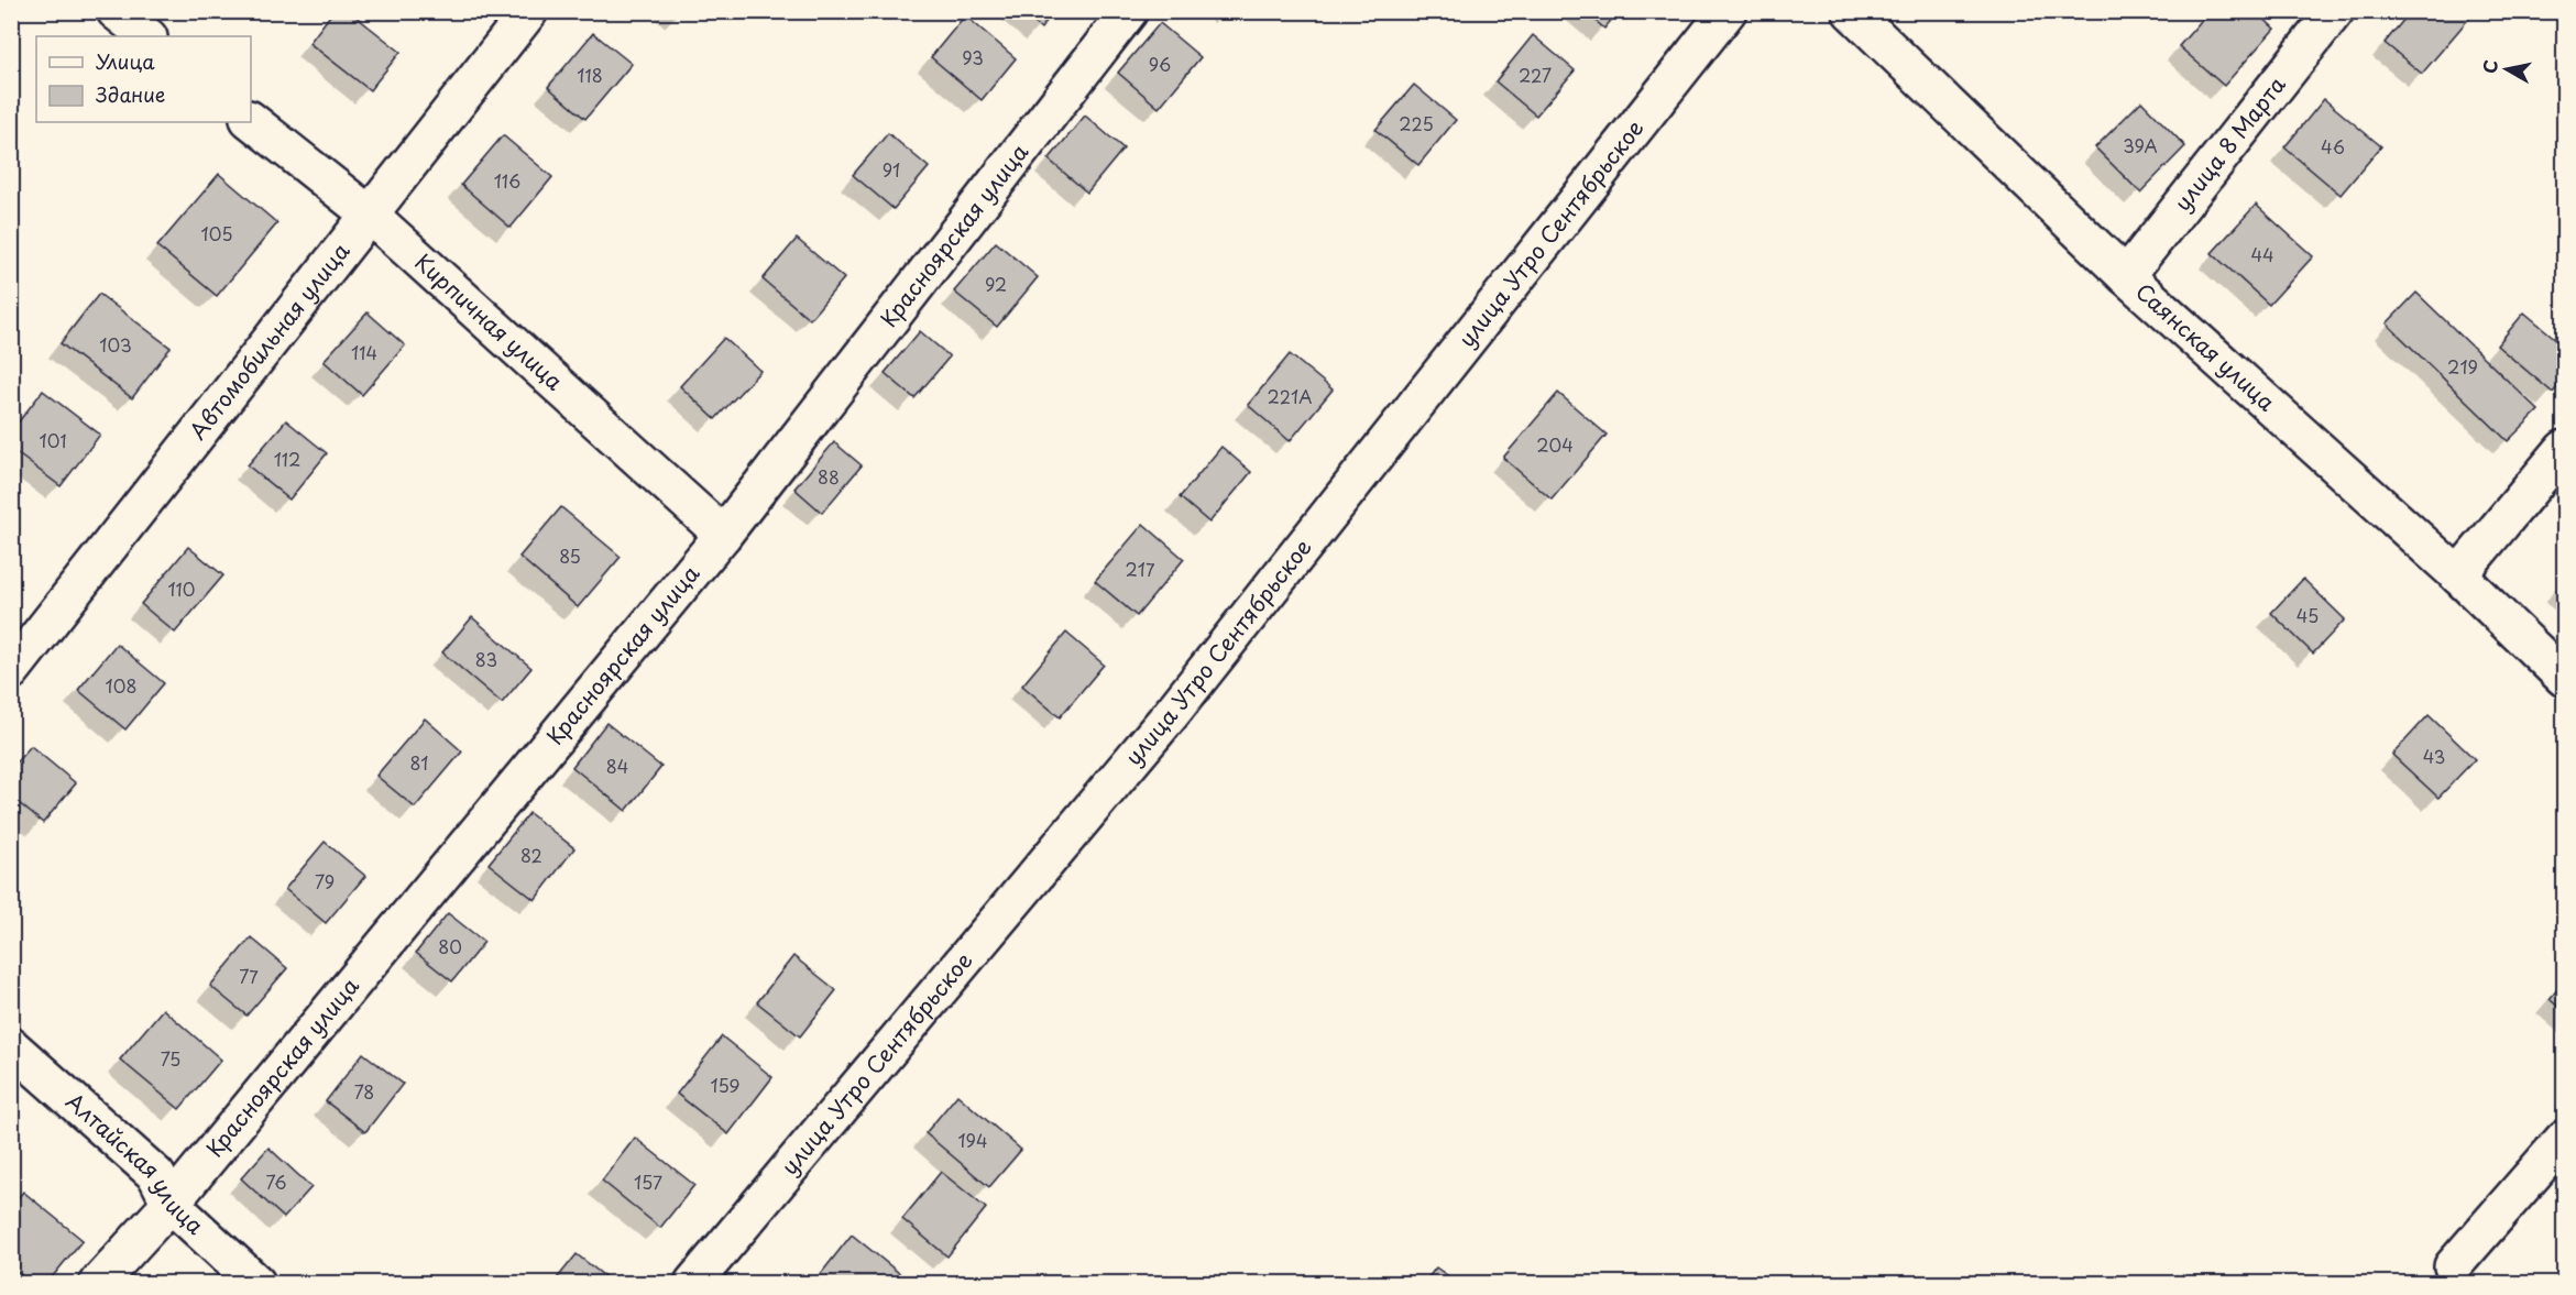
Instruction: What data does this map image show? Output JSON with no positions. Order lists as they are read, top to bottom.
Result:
{
  "streets": {
    "street": [
      "улица 8 Марта",
      "улица Утро Сентябрьское",
      "Красноярская улица",
      "Кирпичная улица",
      "Автомобильная улица",
      "Саянская улица",
      "Алтайская улица"
    ]
  },
  "crossings": [
    ["улица 8 Марта", "Саянская улица"],
    ["Красноярская улица", "Кирпичная улица"],
    ["Красноярская улица", "Алтайская улица"],
    ["Кирпичная улица", "Автомобильная улица"]
  ],
  "house_numbers": [
    "93",
    "96",
    "118",
    "227",
    "225",
    "39А",
    "46",
    "91",
    "116",
    "105",
    "44",
    "92",
    "103",
    "114",
    "219",
    "221А",
    "101",
    "204",
    "112",
    "88",
    "85",
    "217",
    "110",
    "45",
    "83",
    "108",
    "43",
    "81",
    "84",
    "82",
    "79",
    "80",
    "77",
    "75",
    "159",
    "78",
    "194",
    "76",
    "157"
  ],
  "legend": ["Улица", "Здание"],
  "north": "left"
}
